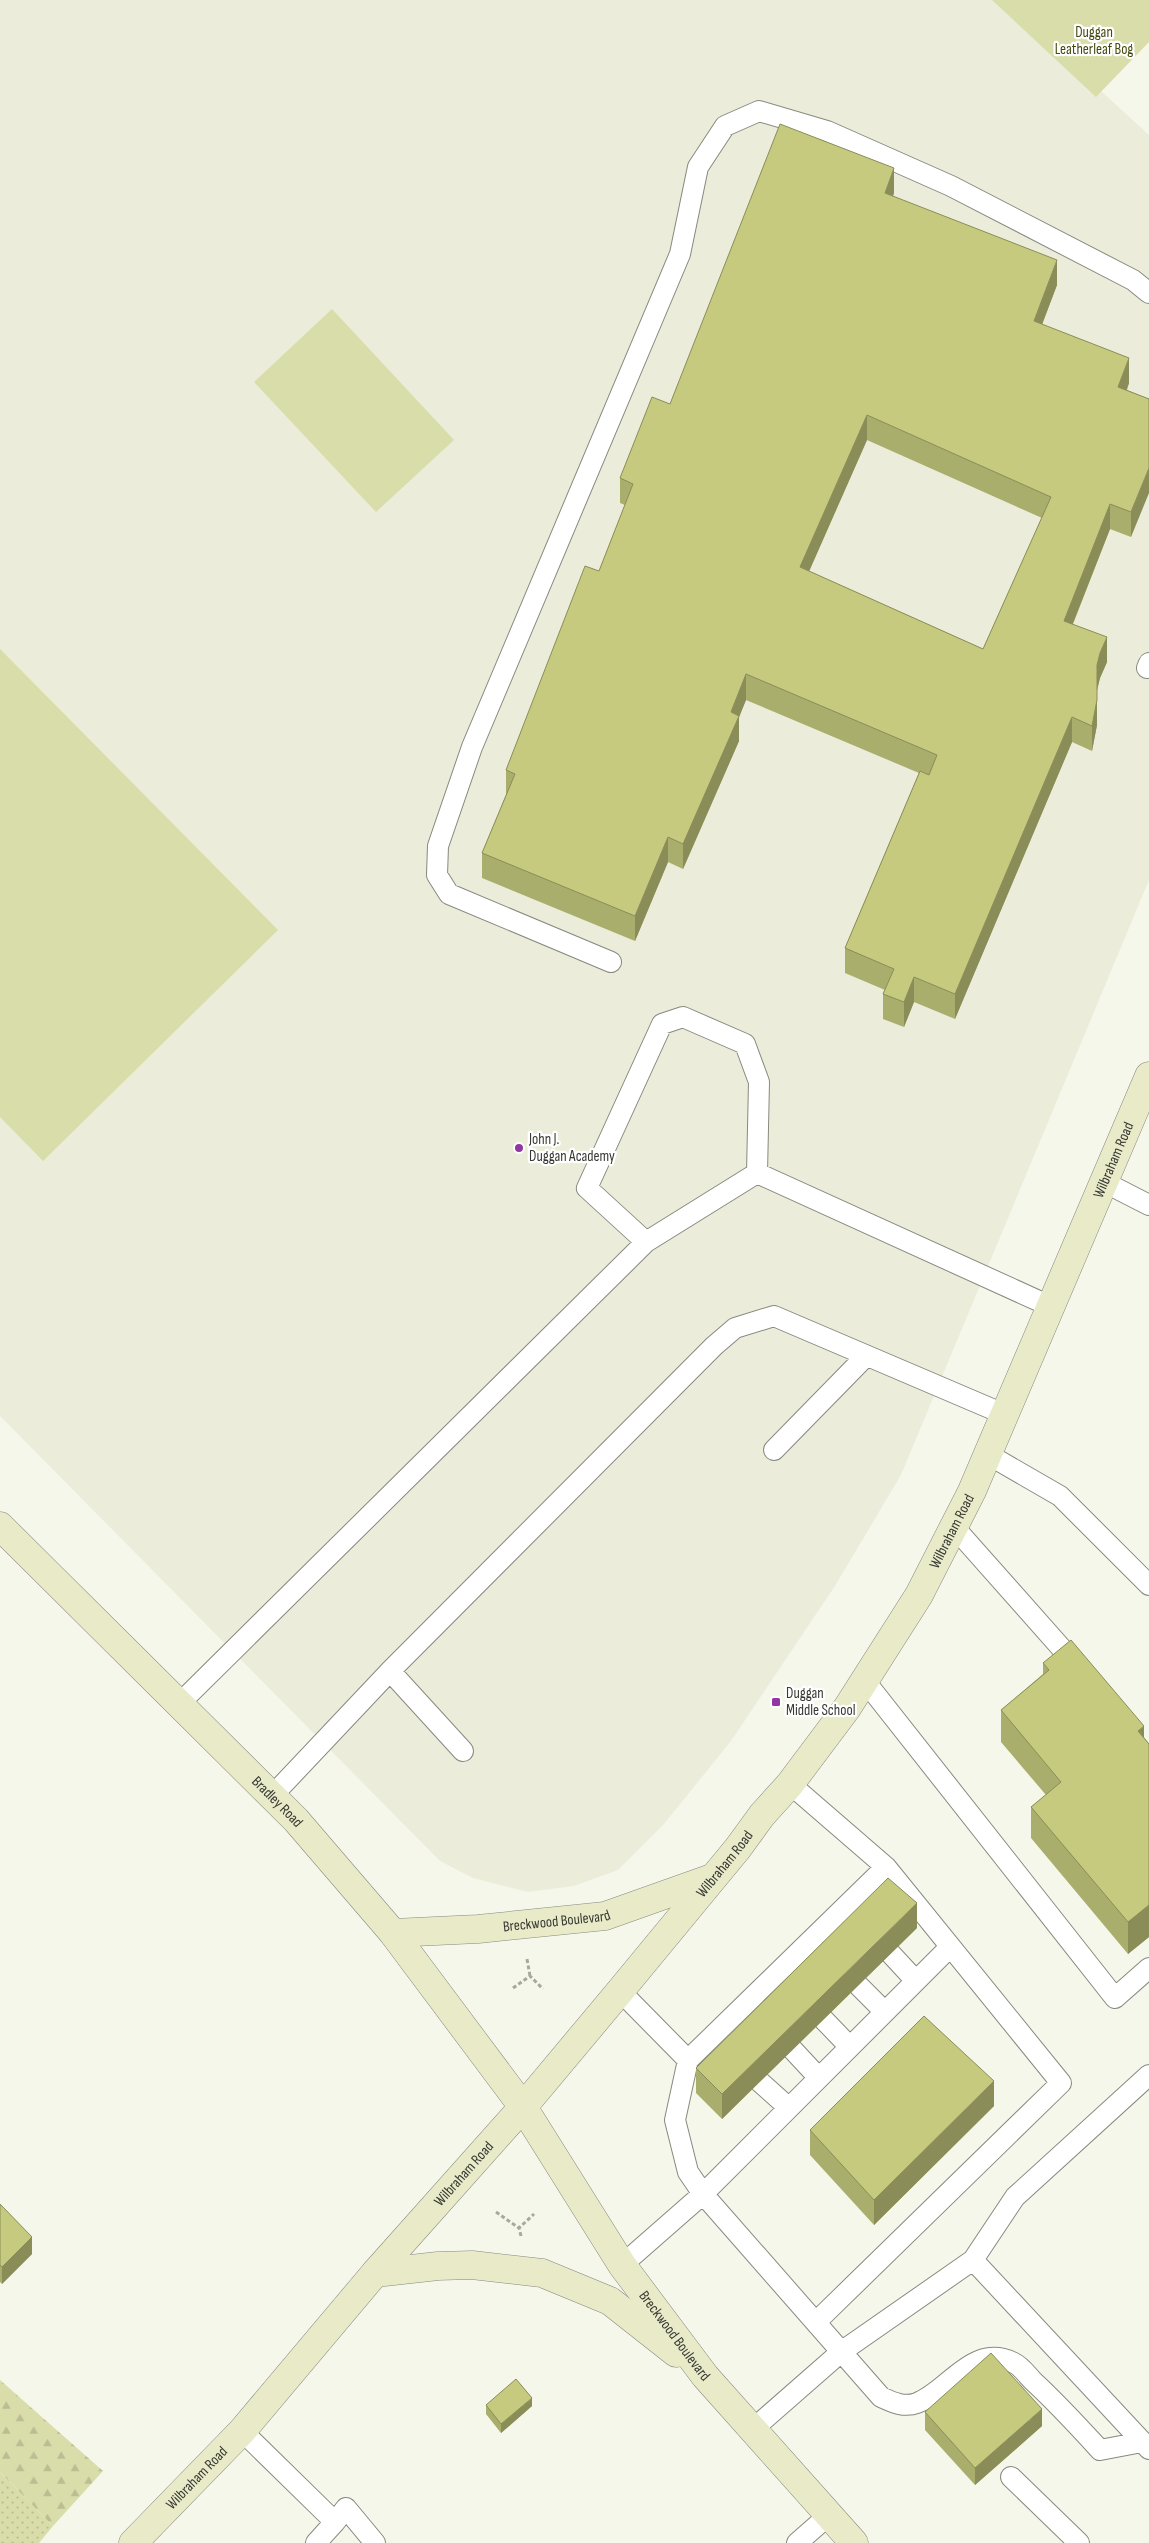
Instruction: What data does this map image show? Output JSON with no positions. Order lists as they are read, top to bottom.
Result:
{
  "streets": {
    "main road": ["Wilbraham Road", "Bradley Road", "Breckwood Boulevard"]
  },
  "crossings": [
    ["Wilbraham Road", "Bradley Road"],
    ["Wilbraham Road", "Breckwood Boulevard"],
    ["Bradley Road", "Breckwood Boulevard"]
  ],
  "parks": ["Duggan Leatherleaf Bog"],
  "places": {
    "other": ["John J. Duggan Academy"],
    "transit": ["Duggan Middle School"]
  }
}
